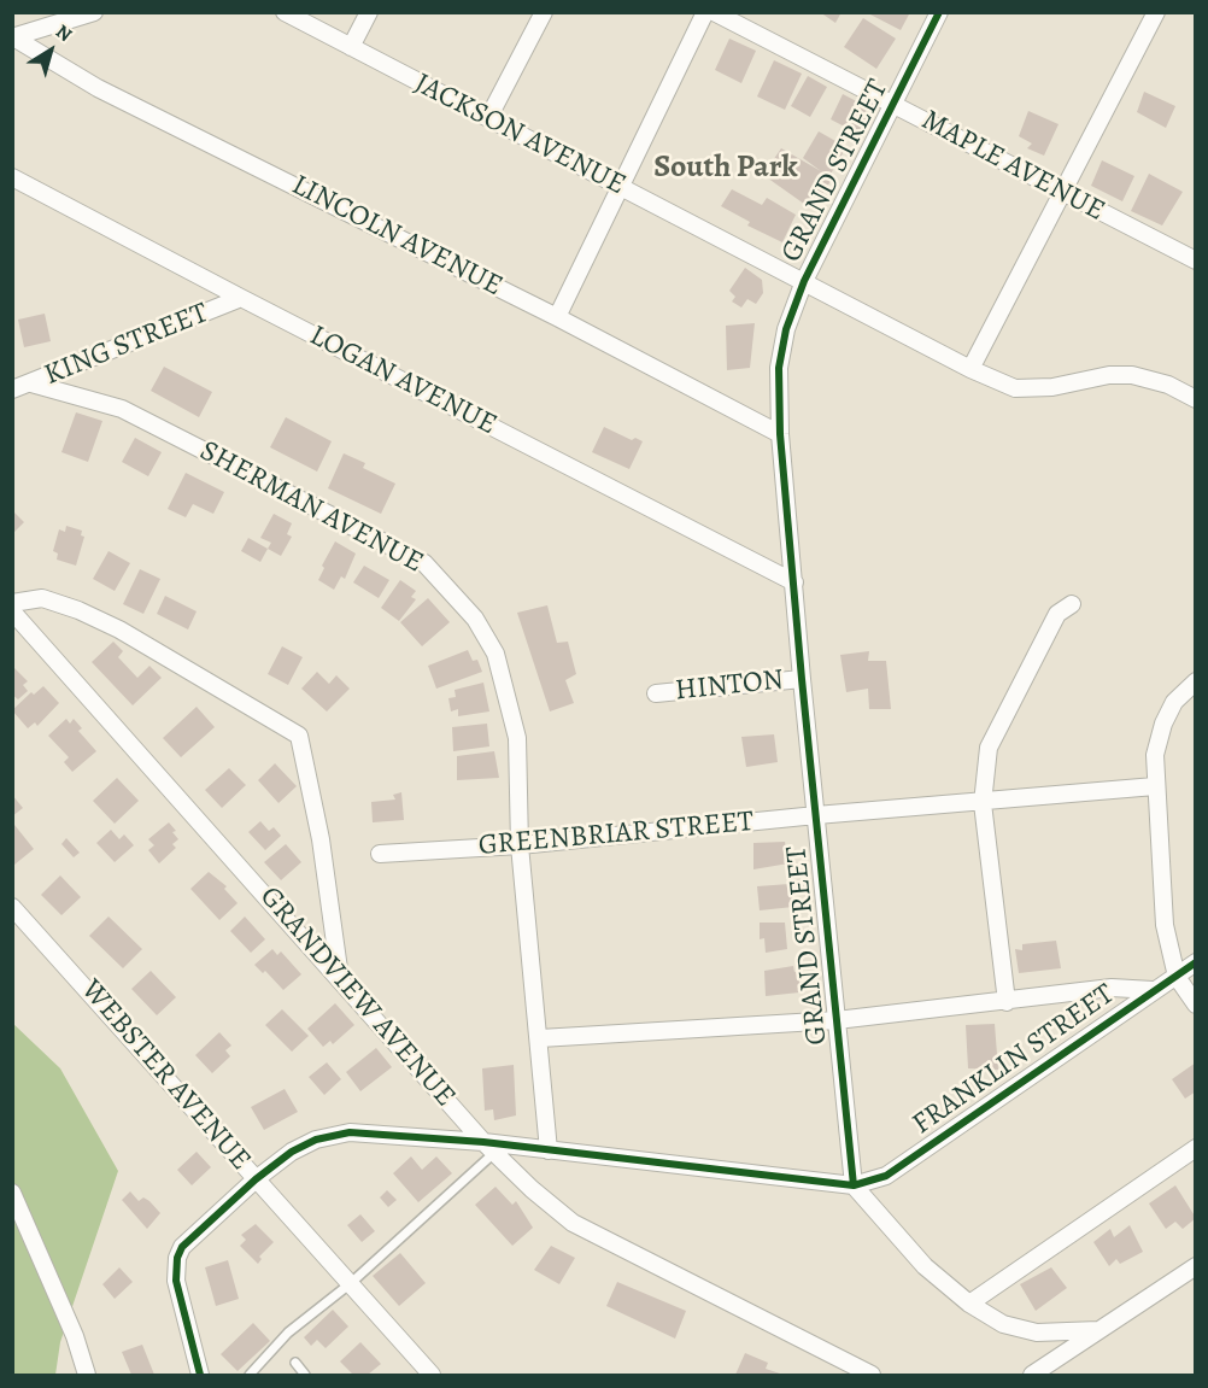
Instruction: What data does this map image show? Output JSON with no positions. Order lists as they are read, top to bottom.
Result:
{
  "streets": {
    "street": [
      "JACKSON AVENUE",
      "MAPLE AVENUE",
      "GRAND STREET",
      "LINCOLN AVENUE",
      "KING STREET",
      "LOGAN AVENUE",
      "SHERMAN AVENUE",
      "HINTON",
      "GREENBRIAR STREET",
      "GRANDVIEW AVENUE",
      "FRANKLIN STREET",
      "WEBSTER AVENUE"
    ]
  },
  "crossings": [
    ["JACKSON AVENUE", "GRAND STREET"],
    ["MAPLE AVENUE", "GRAND STREET"],
    ["GRAND STREET", "LINCOLN AVENUE"],
    ["GRAND STREET", "LOGAN AVENUE"],
    ["GRAND STREET", "HINTON"],
    ["GRAND STREET", "GREENBRIAR STREET"],
    ["GRAND STREET", "FRANKLIN STREET"],
    ["KING STREET", "LOGAN AVENUE"],
    ["KING STREET", "SHERMAN AVENUE"],
    ["SHERMAN AVENUE", "GREENBRIAR STREET"]
  ],
  "districts": ["South Park"],
  "north": "top right"
}
